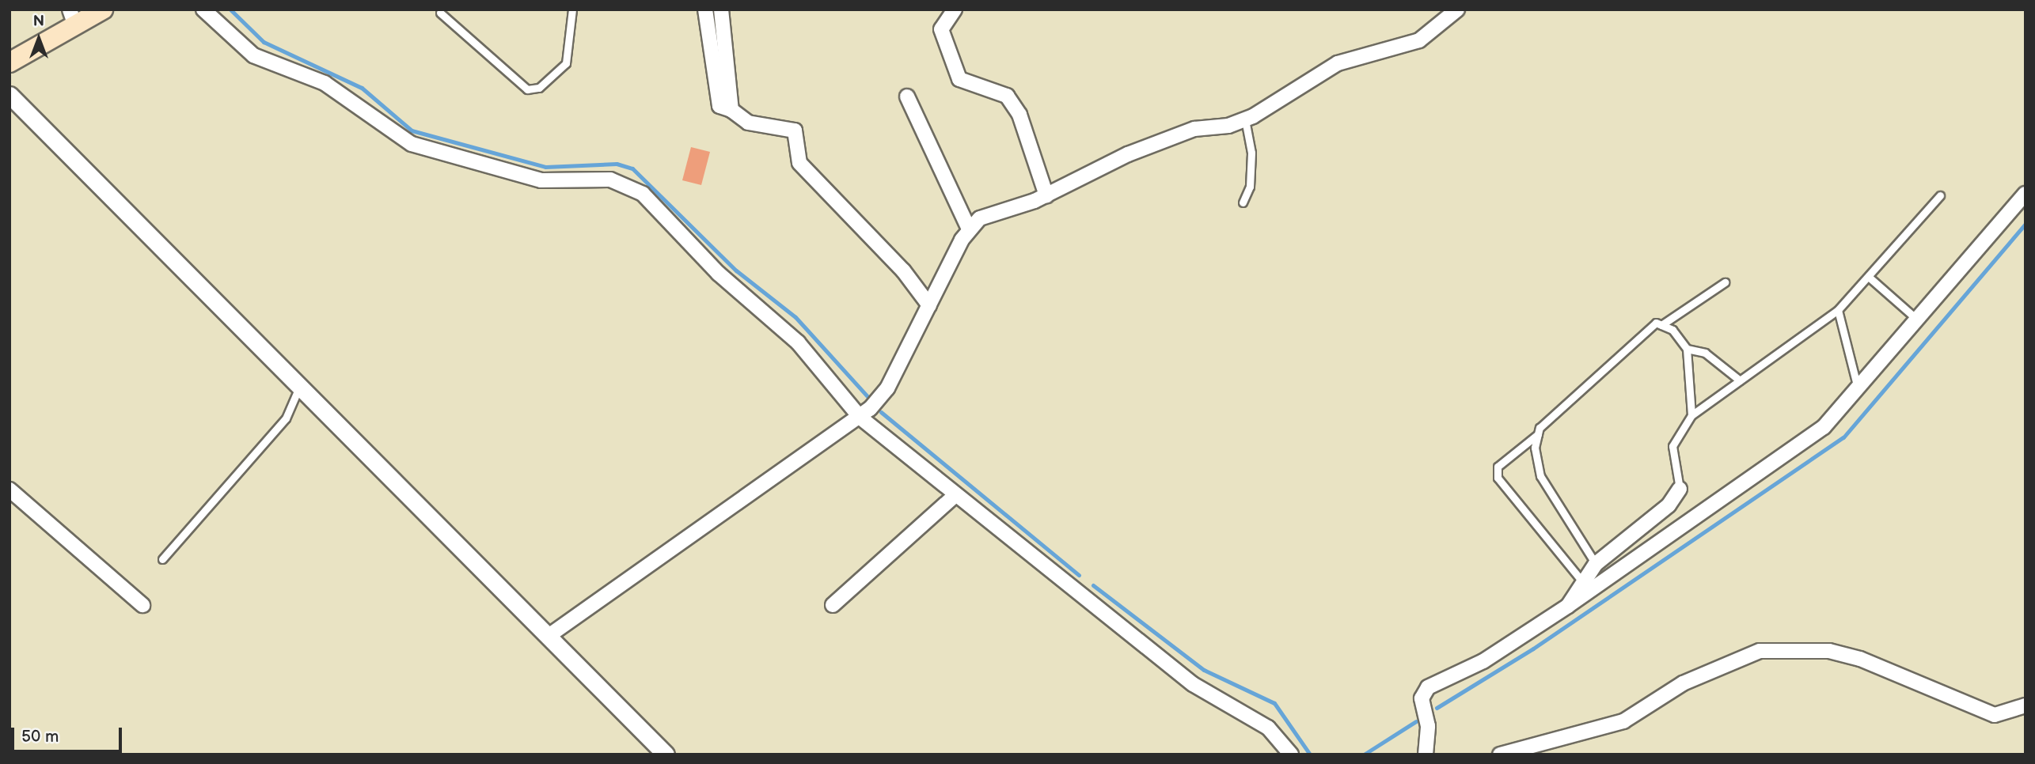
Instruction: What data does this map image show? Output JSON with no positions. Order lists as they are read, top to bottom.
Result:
{
  "scale_bar": "50 m",
  "north": "top"
}
